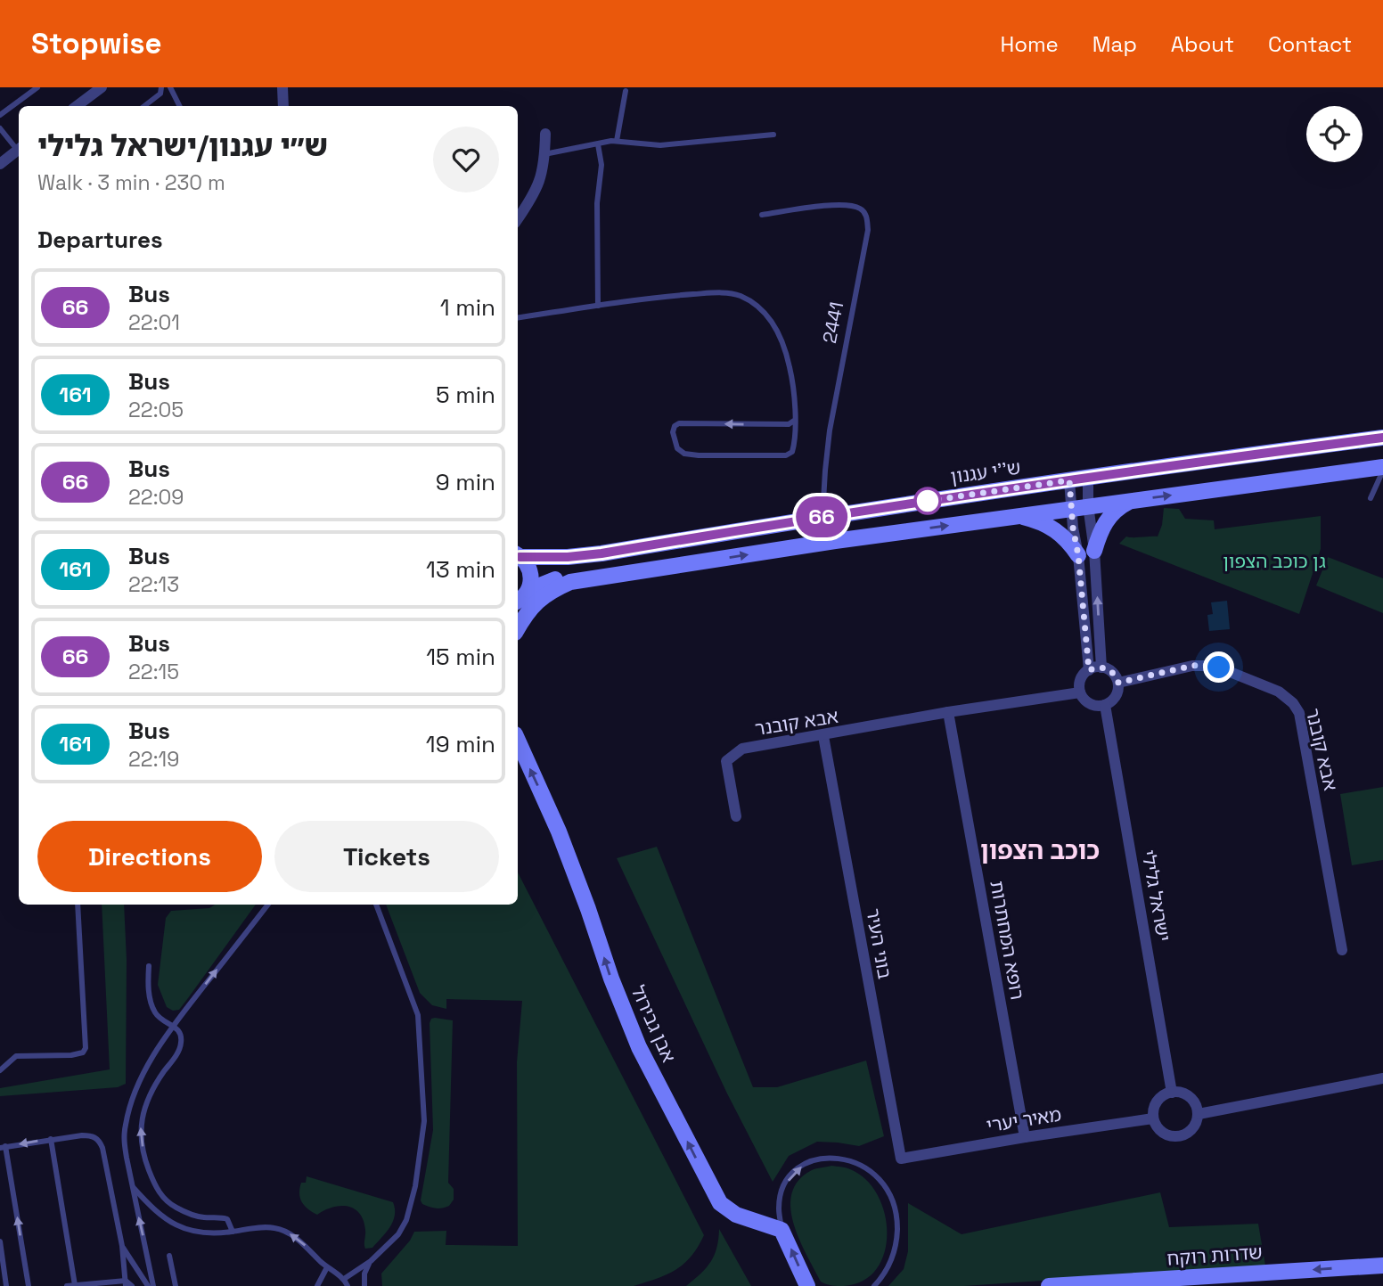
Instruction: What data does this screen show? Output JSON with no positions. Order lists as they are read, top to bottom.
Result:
{
  "streets": {
    "main road": ["ש''י עגנון", "אבן גבירול", "שדרות רוקח"],
    "street": [
      "אבא קובנר",
      "ישראל גלילי",
      "רופא המחתרות",
      "בוני העיר",
      "מאיר יערי"
    ],
    "lane": ["2441"]
  },
  "crossings": [
    ["2441", "ש''י עגנון"],
    ["אבא קובנר", "ישראל גלילי"],
    ["אבא קובנר", "רופא המחתרות"],
    ["אבא קובנר", "בוני העיר"],
    ["ישראל גלילי", "מאיר יערי"],
    ["רופא המחתרות", "מאיר יערי"],
    ["בוני העיר", "מאיר יערי"]
  ],
  "one_way": ["אבן גבירול", "שדרות רוקח"],
  "districts": ["כוכב הצפון"],
  "parks": ["גן כוכב הצפון"],
  "lines": ["bus line 66"],
  "page": {
    "header": "Stopwise",
    "nav": [
      "Home",
      "Map",
      "About",
      "Contact"
    ],
    "on_map": "66",
    "heading": [
      ["ש״י עגנון/ישראל גלילי", "Walk · 3 min · 230 m"],
      "Departures"
    ],
    "list": [
      {
        "mark": "66",
        "name": "Bus",
        "note": "22:01",
        "value": "1 min"
      },
      {
        "mark": "161",
        "name": "Bus",
        "note": "22:05",
        "value": "5 min"
      },
      {
        "mark": "66",
        "name": "Bus",
        "note": "22:09",
        "value": "9 min"
      },
      {
        "mark": "161",
        "name": "Bus",
        "note": "22:13",
        "value": "13 min"
      },
      {
        "mark": "66",
        "name": "Bus",
        "note": "22:15",
        "value": "15 min"
      },
      {
        "mark": "161",
        "name": "Bus",
        "note": "22:19",
        "value": "19 min"
      }
    ],
    "buttons": ["Directions", "Tickets"]
  }
}
